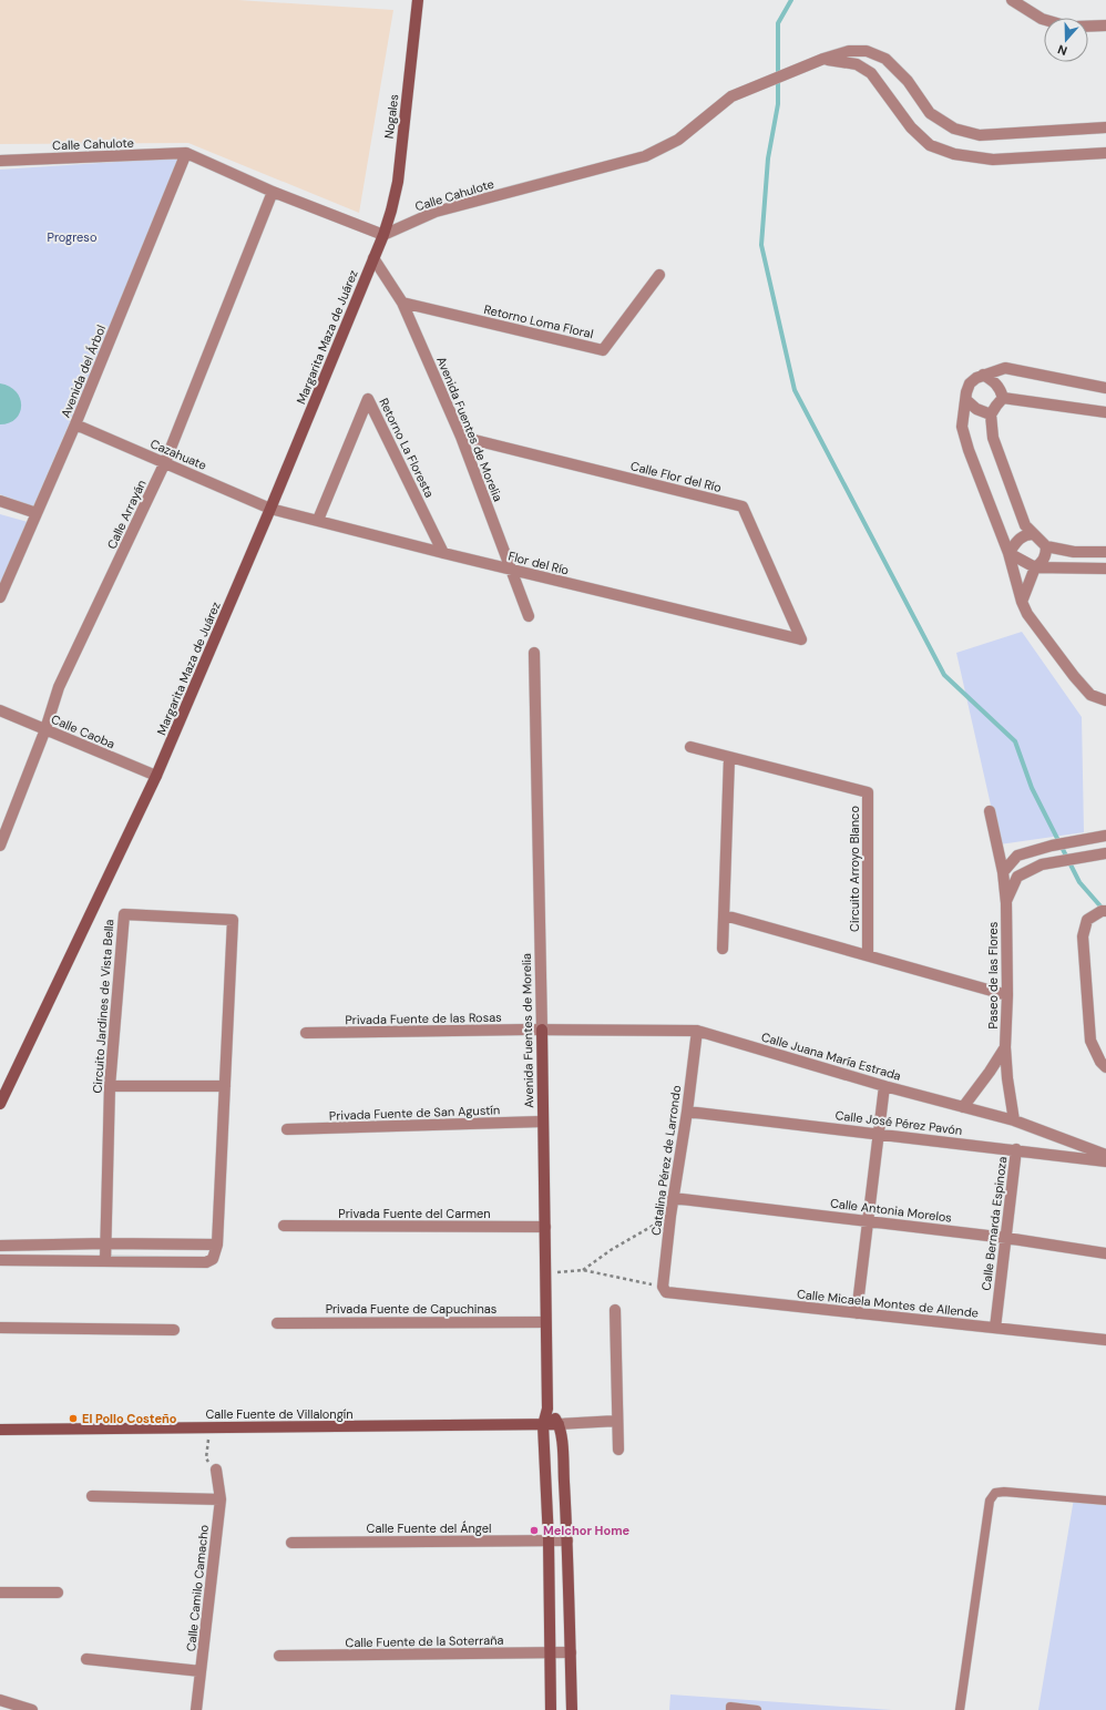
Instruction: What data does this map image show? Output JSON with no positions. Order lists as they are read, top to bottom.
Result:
{
  "streets": {
    "street": [
      "Nogales",
      "Calle Cahulote",
      "Retorno Loma Floral",
      "Margarita Maza de Juárez",
      "Avenida del Árbol",
      "Avenida Fuentes de Morelia",
      "Retorno La Floresta",
      "Cazahuate",
      "Calle Flor del Río",
      "Calle Arrayán",
      "Flor del Río",
      "Calle Caoba",
      "Circuito Arroyo Blanco",
      "Paseo de las Flores",
      "Circuito Jardines de Vista Bella",
      "Privada Fuente de las Rosas",
      "Calle Juana María Estrada",
      "Privada Fuente de San Agustín",
      "Calle José Pérez Pavón",
      "Catalina Pérez de Larrondo",
      "Calle Antonia Morelos",
      "Privada Fuente del Carmen",
      "Calle Bernarda Espinoza",
      "Calle Micaela Montes de Allende",
      "Privada Fuente de Capuchinas",
      "Calle Fuente de Villalongín",
      "Calle Fuente del Ángel",
      "Calle Camilo Camacho",
      "Calle Fuente de la Soterraña"
    ]
  },
  "crossings": [
    ["Nogales", "Calle Cahulote"],
    ["Nogales", "Margarita Maza de Juárez"],
    ["Calle Cahulote", "Margarita Maza de Juárez"],
    ["Calle Cahulote", "Avenida del Árbol"],
    ["Calle Cahulote", "Calle Arrayán"],
    ["Retorno Loma Floral", "Avenida Fuentes de Morelia"],
    ["Margarita Maza de Juárez", "Avenida Fuentes de Morelia"],
    ["Margarita Maza de Juárez", "Cazahuate"],
    ["Margarita Maza de Juárez", "Flor del Río"],
    ["Margarita Maza de Juárez", "Calle Caoba"],
    ["Avenida del Árbol", "Cazahuate"],
    ["Avenida Fuentes de Morelia", "Calle Flor del Río"],
    ["Avenida Fuentes de Morelia", "Flor del Río"],
    ["Avenida Fuentes de Morelia", "Privada Fuente de las Rosas"],
    ["Avenida Fuentes de Morelia", "Calle Juana María Estrada"],
    ["Avenida Fuentes de Morelia", "Privada Fuente de San Agustín"],
    ["Avenida Fuentes de Morelia", "Privada Fuente del Carmen"],
    ["Avenida Fuentes de Morelia", "Privada Fuente de Capuchinas"],
    ["Avenida Fuentes de Morelia", "Calle Fuente de Villalongín"],
    ["Avenida Fuentes de Morelia", "Calle Fuente del Ángel"],
    ["Avenida Fuentes de Morelia", "Calle Fuente de la Soterraña"],
    ["Retorno La Floresta", "Flor del Río"],
    ["Cazahuate", "Calle Arrayán"],
    ["Cazahuate", "Flor del Río"],
    ["Calle Flor del Río", "Flor del Río"],
    ["Calle Arrayán", "Calle Caoba"],
    ["Circuito Arroyo Blanco", "Paseo de las Flores"],
    ["Paseo de las Flores", "Calle Juana María Estrada"],
    ["Privada Fuente de las Rosas", "Calle Juana María Estrada"],
    ["Calle Juana María Estrada", "Catalina Pérez de Larrondo"],
    ["Calle José Pérez Pavón", "Catalina Pérez de Larrondo"],
    ["Calle José Pérez Pavón", "Calle Bernarda Espinoza"],
    ["Catalina Pérez de Larrondo", "Calle Antonia Morelos"],
    ["Catalina Pérez de Larrondo", "Calle Micaela Montes de Allende"],
    ["Calle Antonia Morelos", "Calle Bernarda Espinoza"],
    ["Calle Bernarda Espinoza", "Calle Micaela Montes de Allende"]
  ],
  "parks": ["Progreso"],
  "places": ["El Pollo Costeño", "Melchor Home"],
  "north": "bottom"
}
